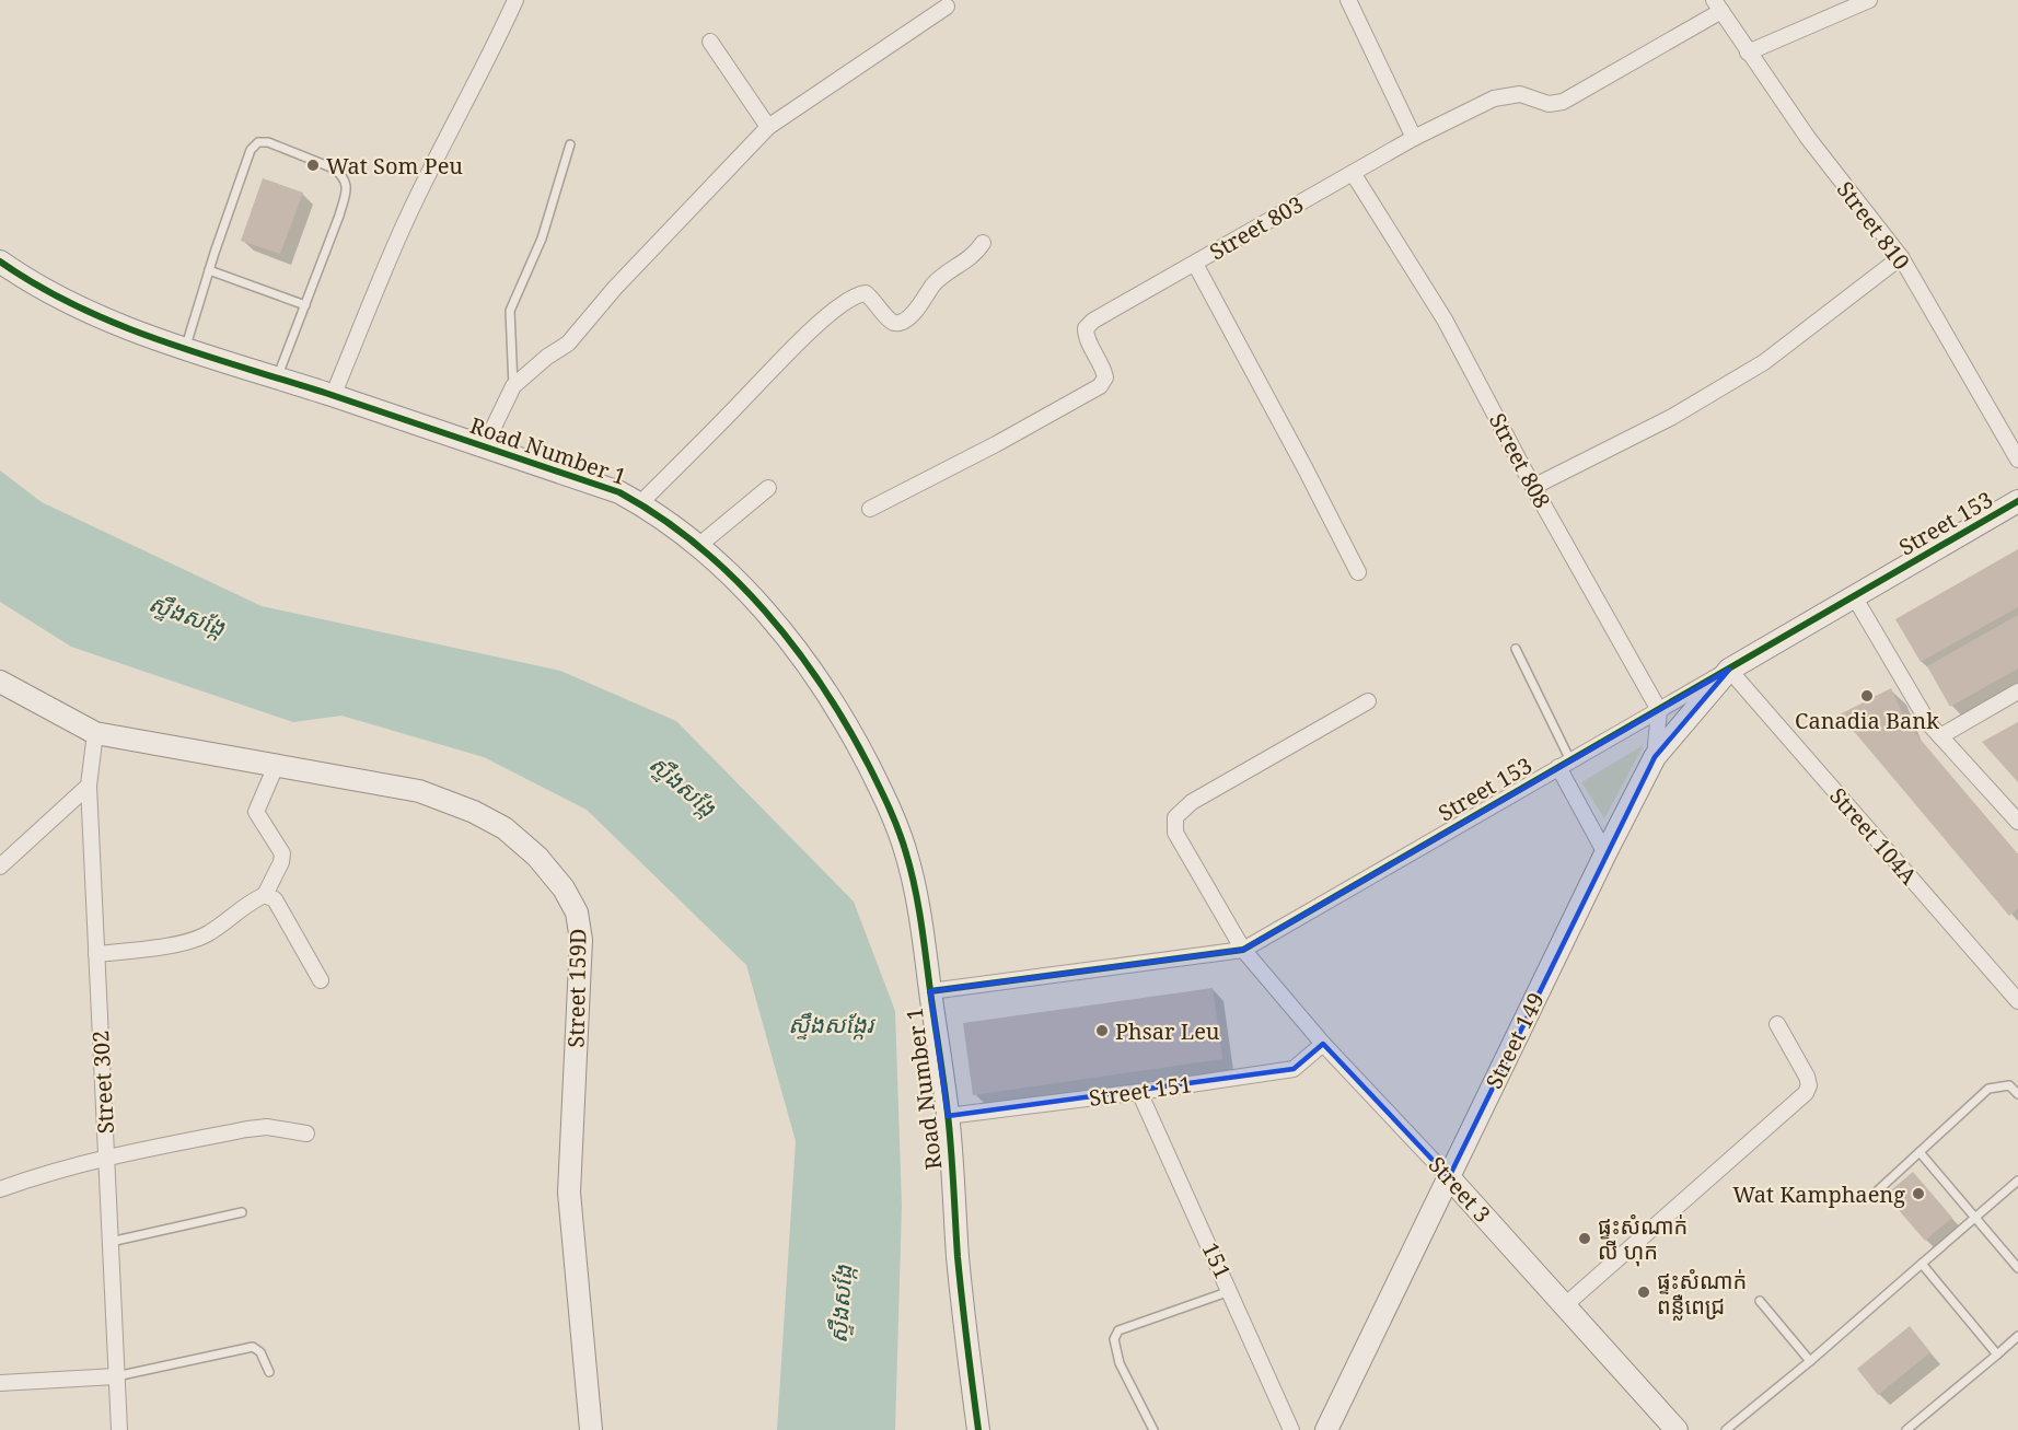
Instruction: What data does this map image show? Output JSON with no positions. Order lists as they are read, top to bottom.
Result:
{
  "streets": {
    "street": [
      "Street 810",
      "Street 803",
      "Road Number 1",
      "Street 808",
      "Street 153",
      "Street 104A",
      "Street 159D",
      "Street 149",
      "Street 302",
      "Street 151",
      "Street 3",
      "151"
    ]
  },
  "crossings": [
    ["Street 810", "Street 803"],
    ["Street 803", "Street 808"],
    ["Road Number 1", "Street 153"],
    ["Road Number 1", "Street 151"],
    ["Street 808", "Street 153"],
    ["Street 153", "Street 104A"],
    ["Street 153", "Street 149"],
    ["Street 153", "Street 3"],
    ["Street 104A", "Street 149"],
    ["Street 159D", "Street 302"],
    ["Street 149", "Street 3"],
    ["Street 151", "Street 3"],
    ["Street 151", "151"]
  ],
  "water": ["ស្ទឹងសង្កែ", "ស្ទឹងសង្កែរ"],
  "places": [
    "Wat Som Peu",
    "Canadia Bank",
    "Phsar Leu",
    "Wat Kamphaeng",
    "ផ្ទះសំណាក់ លី ហុក",
    "ផ្ទះសំណាក់ ពន្លឺពេជ្រ"
  ]
}
